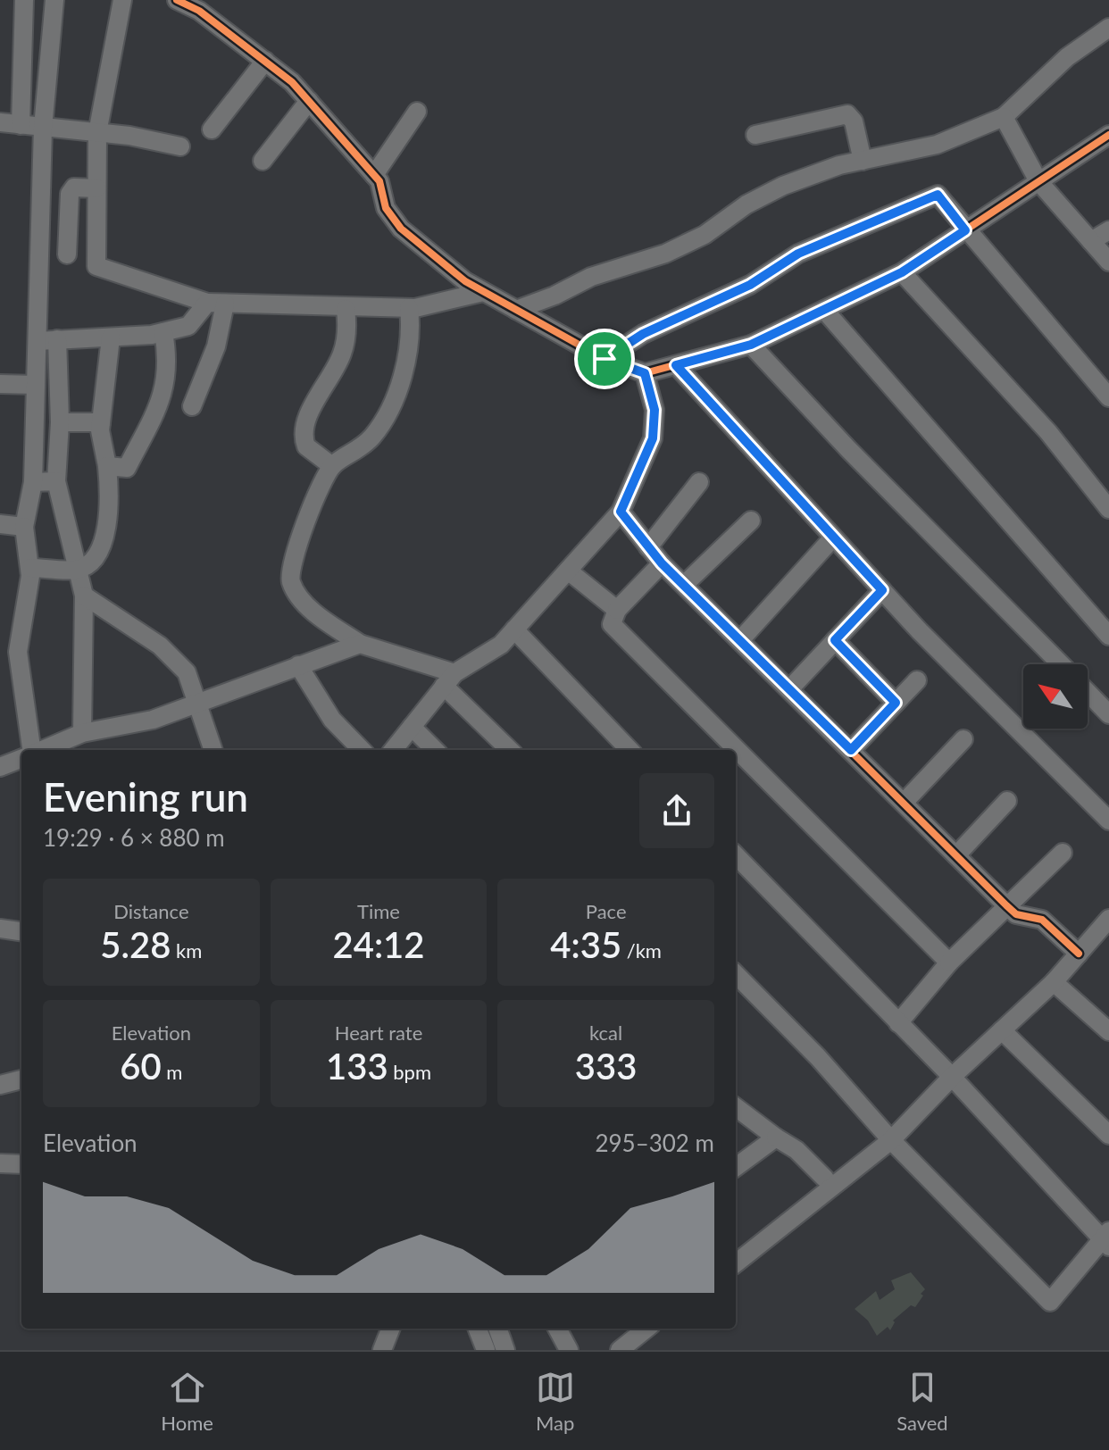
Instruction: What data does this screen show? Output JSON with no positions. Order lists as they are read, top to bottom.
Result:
{
  "north": "top left",
  "page": {
    "heading": ["Evening run", "19:29 · 6 × 880 m"],
    "stats": [
      ["Distance", "5.28 km"],
      ["Time", "24:12"],
      ["Pace", "4:35 /km"],
      ["Elevation", "60 m"],
      ["Heart rate", "133 bpm"],
      ["kcal", "333"]
    ],
    "chart": ["Elevation", "295–302 m"],
    "tabs": ["Home", "Map", "Saved"]
  }
}
